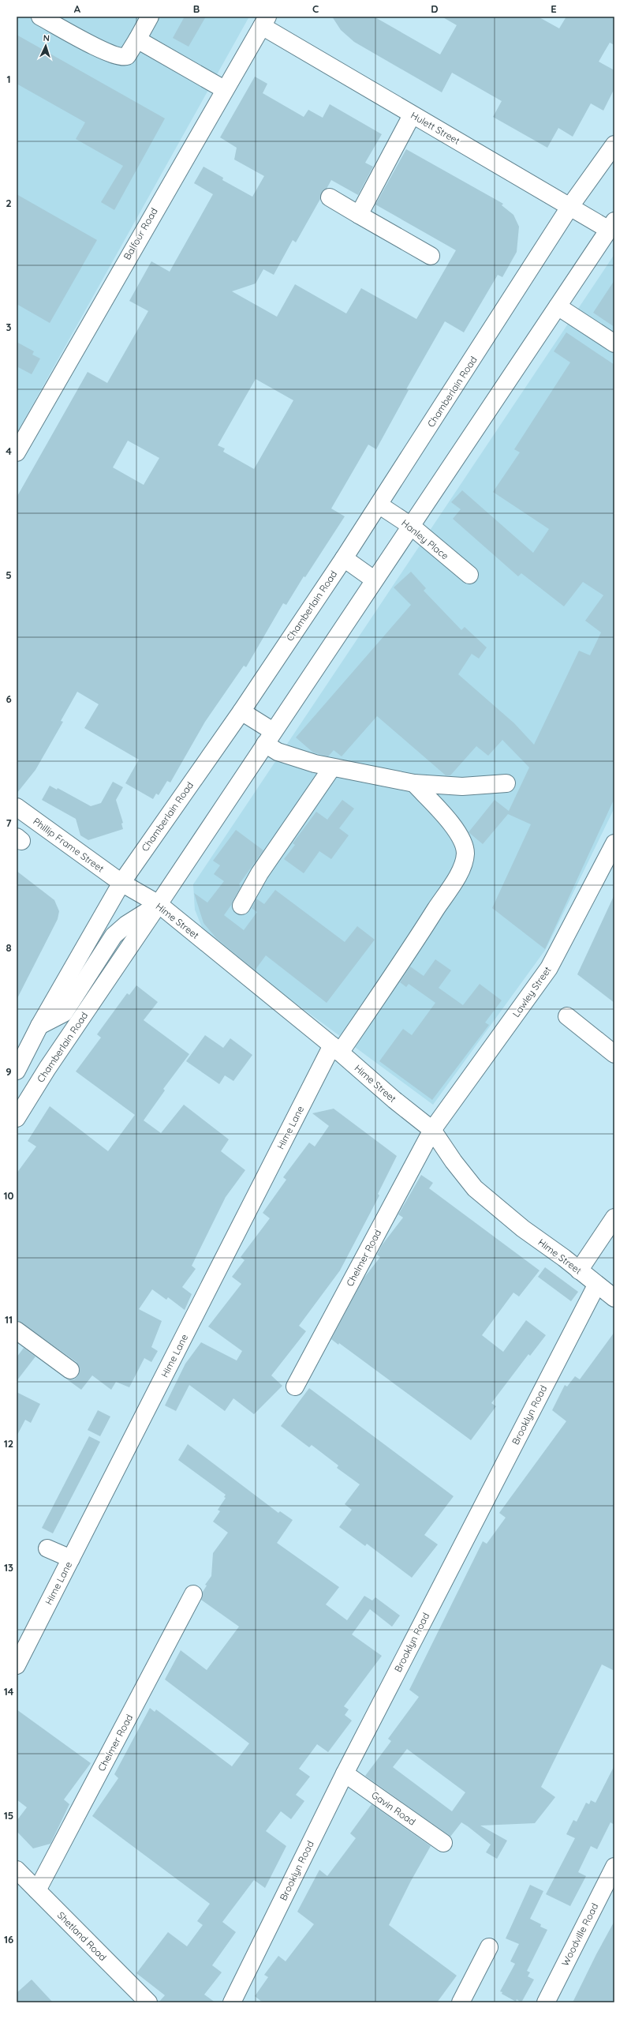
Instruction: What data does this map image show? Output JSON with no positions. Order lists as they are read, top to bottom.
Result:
{
  "streets": {
    "street": [
      "Hulett Street",
      "Balfour Road",
      "Chamberlain Road",
      "Hanley Place",
      "Phillip Frame Street",
      "Hime Street",
      "Lawley Street",
      "Hime Lane",
      "Chelmer Road",
      "Brooklyn Road",
      "Gavin Road",
      "Woodville Road",
      "Shetland Road"
    ]
  },
  "crossings": [
    ["Hulett Street", "Balfour Road"],
    ["Hulett Street", "Chamberlain Road"],
    ["Chamberlain Road", "Hanley Place"],
    ["Chamberlain Road", "Phillip Frame Street"],
    ["Chamberlain Road", "Hime Street"],
    ["Phillip Frame Street", "Hime Street"],
    ["Hime Street", "Lawley Street"],
    ["Hime Street", "Hime Lane"],
    ["Hime Street", "Chelmer Road"],
    ["Hime Street", "Brooklyn Road"],
    ["Lawley Street", "Chelmer Road"],
    ["Chelmer Road", "Shetland Road"],
    ["Brooklyn Road", "Gavin Road"]
  ],
  "north": "top",
  "grid": {
    "columns": [
      "A",
      "B",
      "C",
      "D",
      "E"
    ],
    "rows": [
      "1",
      "2",
      "3",
      "4",
      "5",
      "6",
      "7",
      "8",
      "9",
      "10",
      "11",
      "12",
      "13",
      "14",
      "15",
      "16"
    ]
  }
}
